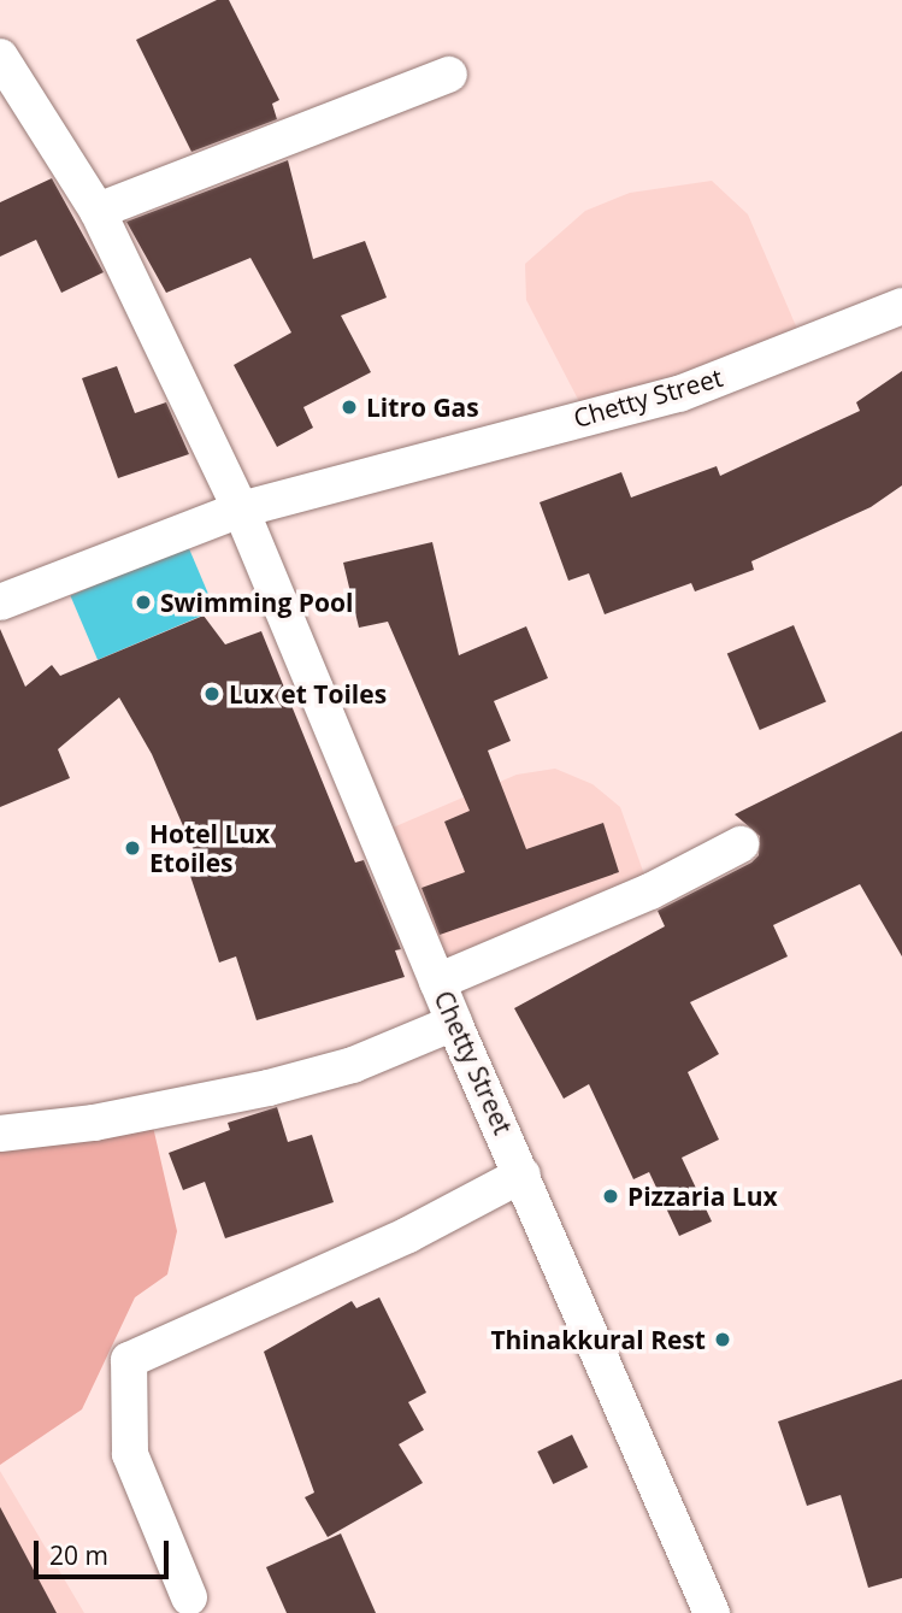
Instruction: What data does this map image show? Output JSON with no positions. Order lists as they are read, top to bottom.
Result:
{
  "streets": {
    "street": ["Chetty Street"]
  },
  "places": [
    "Litro Gas",
    "Swimming Pool",
    "Lux et Toiles",
    "Hotel Lux Etoiles",
    "Pizzaria Lux",
    "Thinakkural Rest"
  ],
  "scale_bar": "20 m"
}
